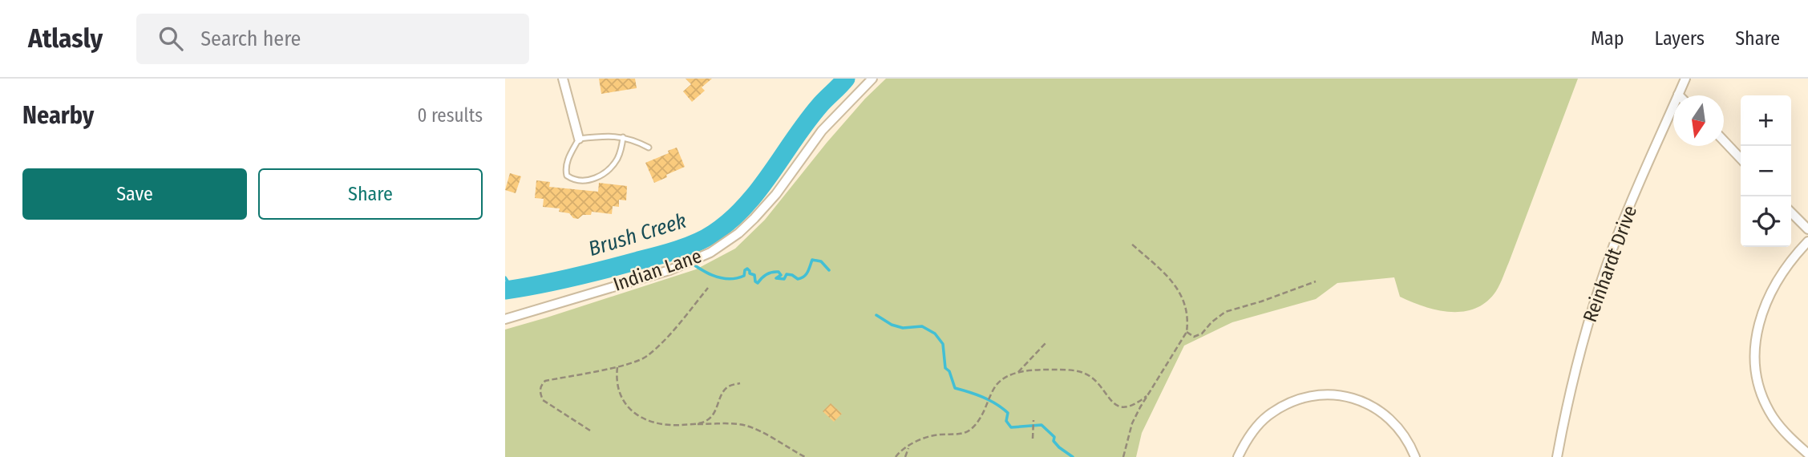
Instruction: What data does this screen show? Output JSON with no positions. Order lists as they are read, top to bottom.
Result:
{
  "streets": {
    "street": ["Reinhardt Drive", "Indian Lane"]
  },
  "water": ["Brush Creek"],
  "north": "bottom",
  "page": {
    "header": "Atlasly",
    "search": "Search here",
    "nav": ["Map", "Layers", "Share"],
    "heading": ["Nearby", "0 results"],
    "map_buttons": ["+", "−"],
    "buttons": ["Save", "Share"]
  }
}
